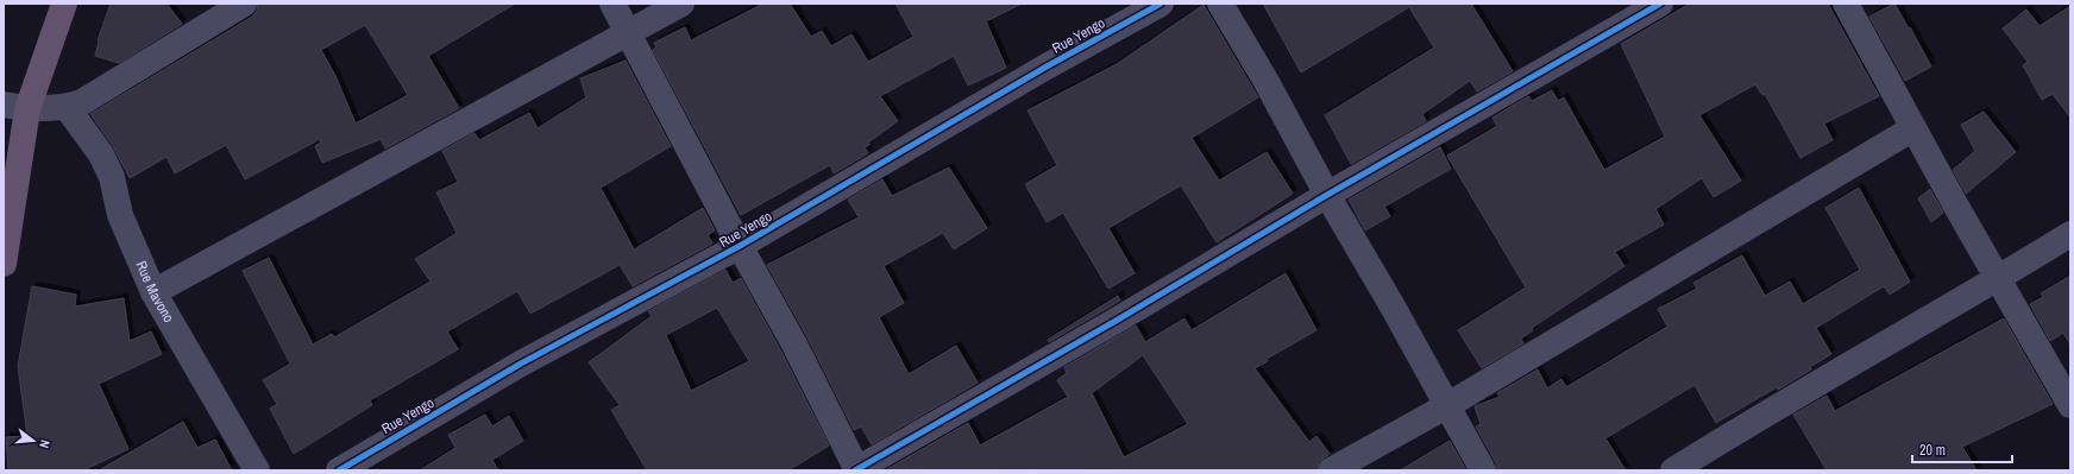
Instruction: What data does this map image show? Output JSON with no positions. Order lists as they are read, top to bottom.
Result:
{
  "streets": {
    "street": ["Rue Yengo", "Rue Mavono"]
  },
  "scale_bar": "20 m",
  "north": "right"
}
